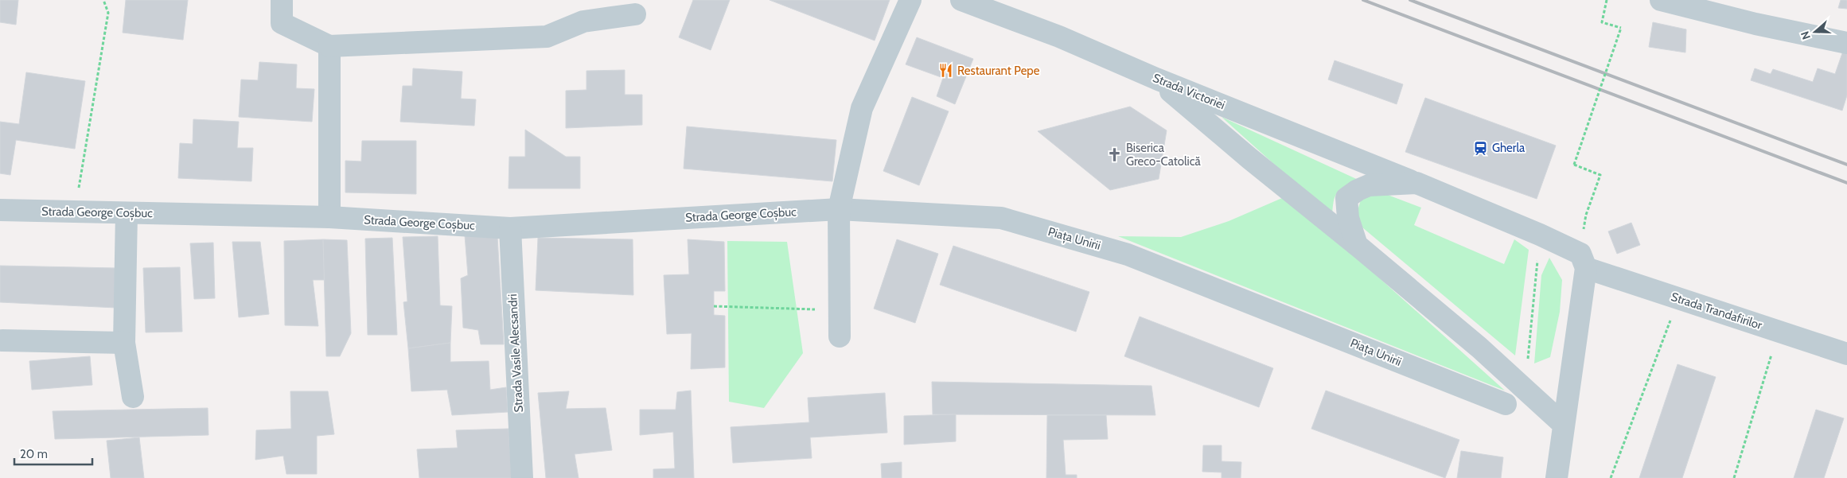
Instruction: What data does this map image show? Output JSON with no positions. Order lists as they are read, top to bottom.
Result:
{
  "streets": {
    "street": [
      "Strada Victoriei",
      "Strada George Coșbuc",
      "Piața Unirii",
      "Strada Trandafirilor",
      "Strada Vasile Alecsandri"
    ]
  },
  "crossings": [
    ["Strada Victoriei", "Strada Trandafirilor"],
    ["Strada George Coșbuc", "Piața Unirii"],
    ["Strada George Coșbuc", "Strada Vasile Alecsandri"]
  ],
  "places": {
    "restaurant": ["Restaurant Pepe"],
    "station": ["Gherla"],
    "church": ["Biserica Greco-Catolică"]
  },
  "scale_bar": "20 m",
  "north": "left"
}
